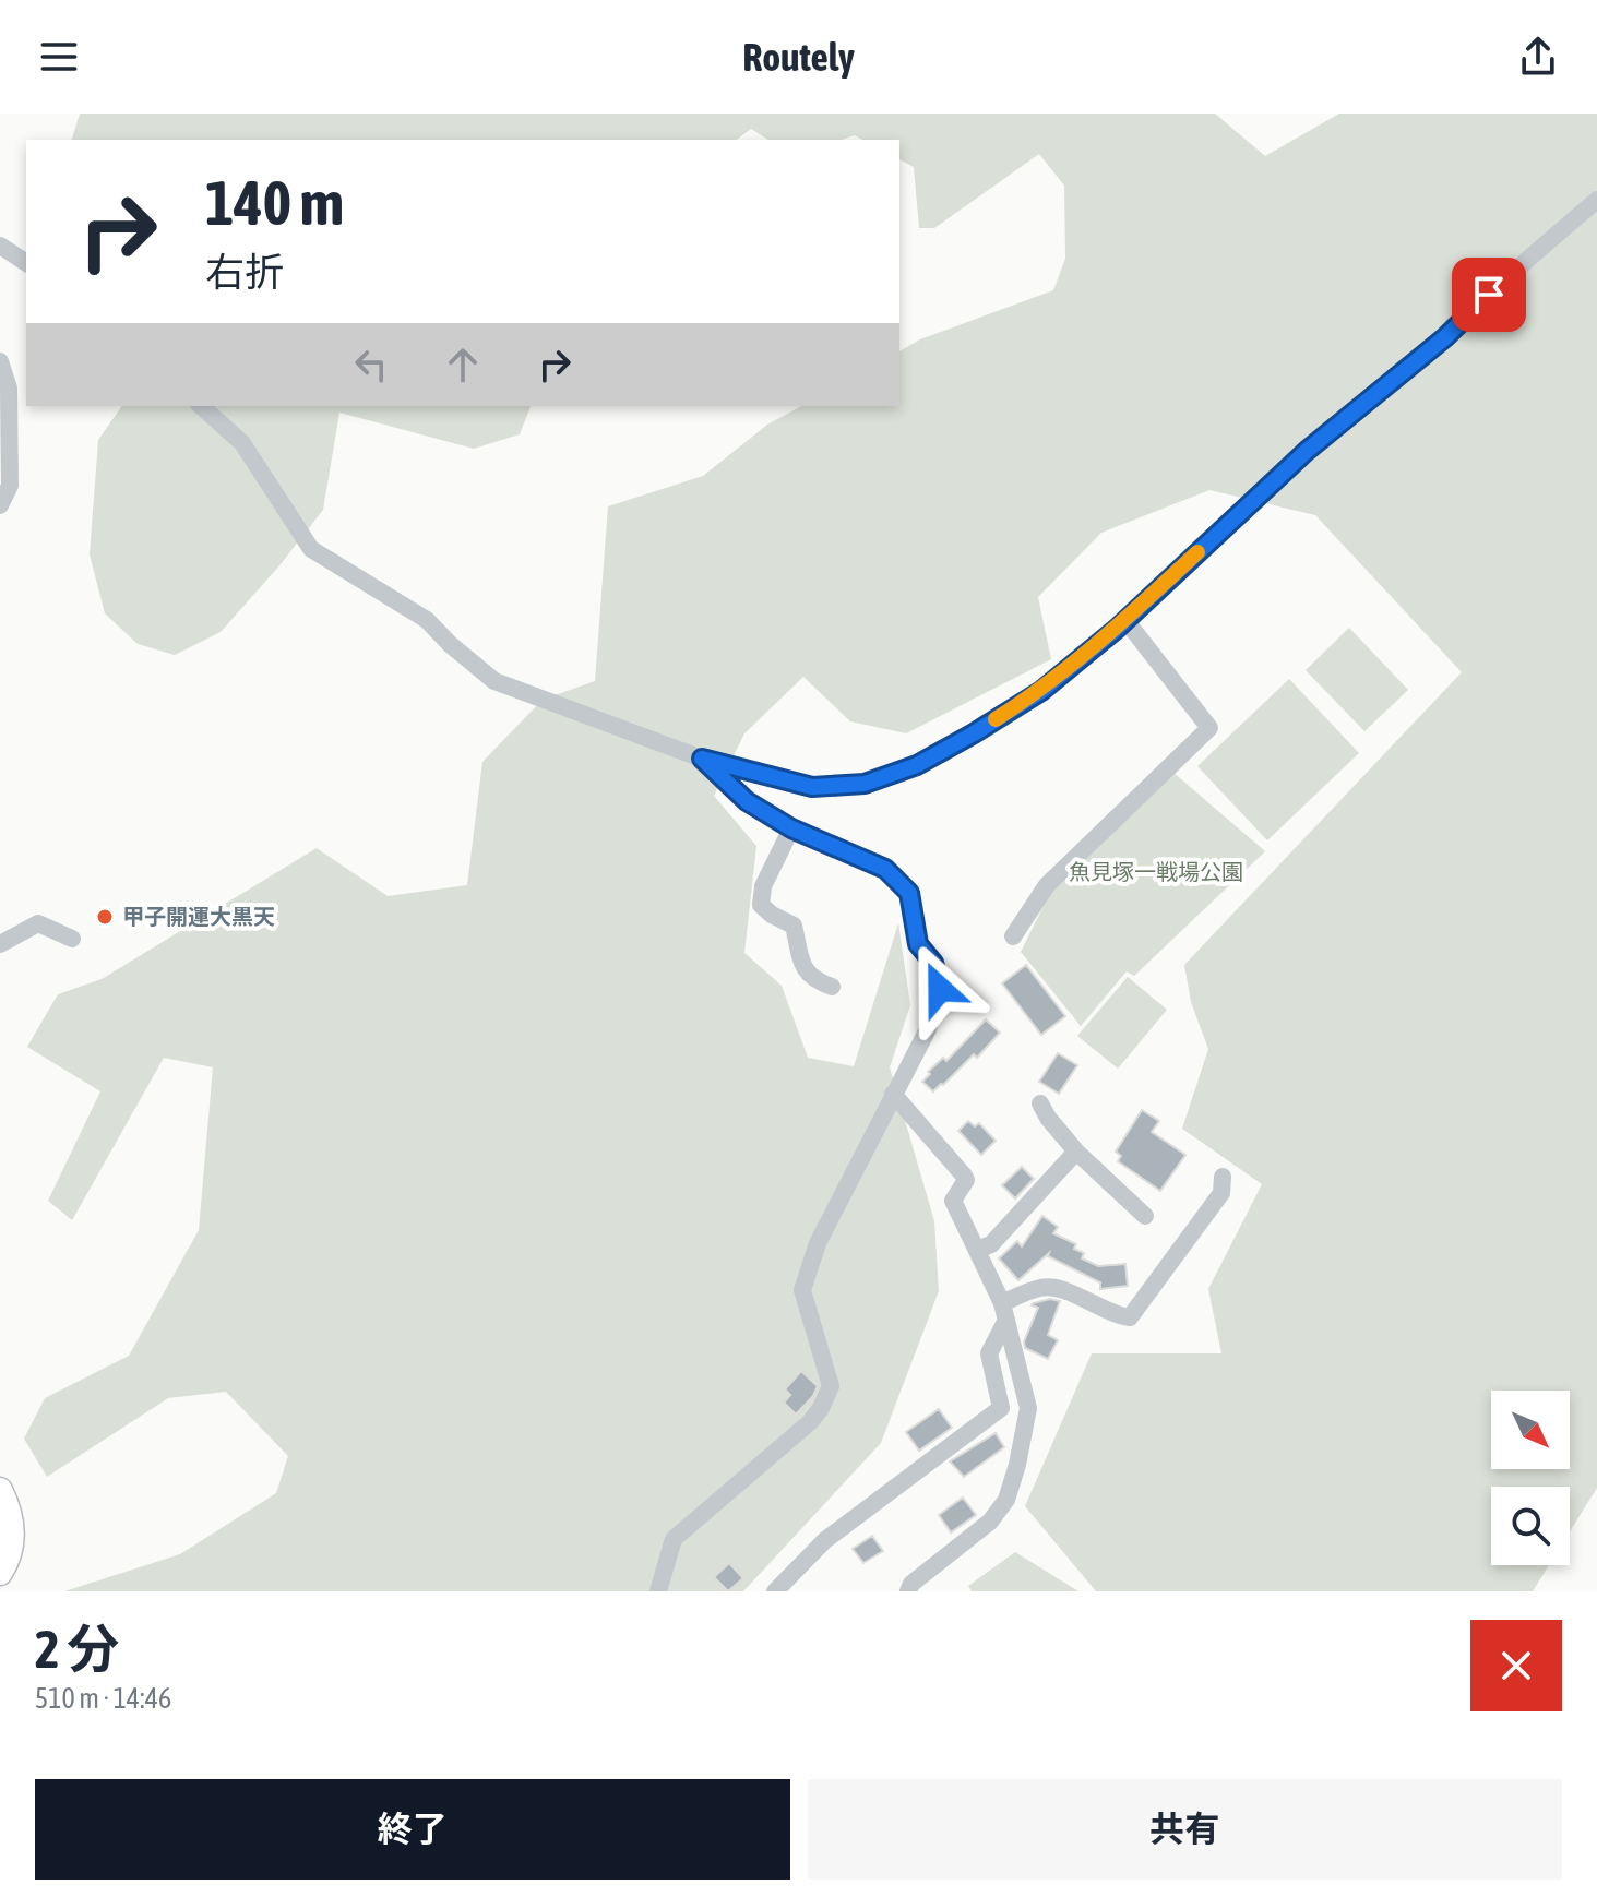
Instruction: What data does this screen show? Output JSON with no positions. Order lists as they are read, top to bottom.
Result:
{
  "parks": ["魚見塚一戦場公園"],
  "places": ["甲子開運大黒天"],
  "north": "bottom right",
  "page": {
    "header": "Routely",
    "turn": ["140 m", "右折"],
    "heading": ["2 分", "510 m · 14:46"],
    "buttons": ["終了", "共有"]
  }
}
